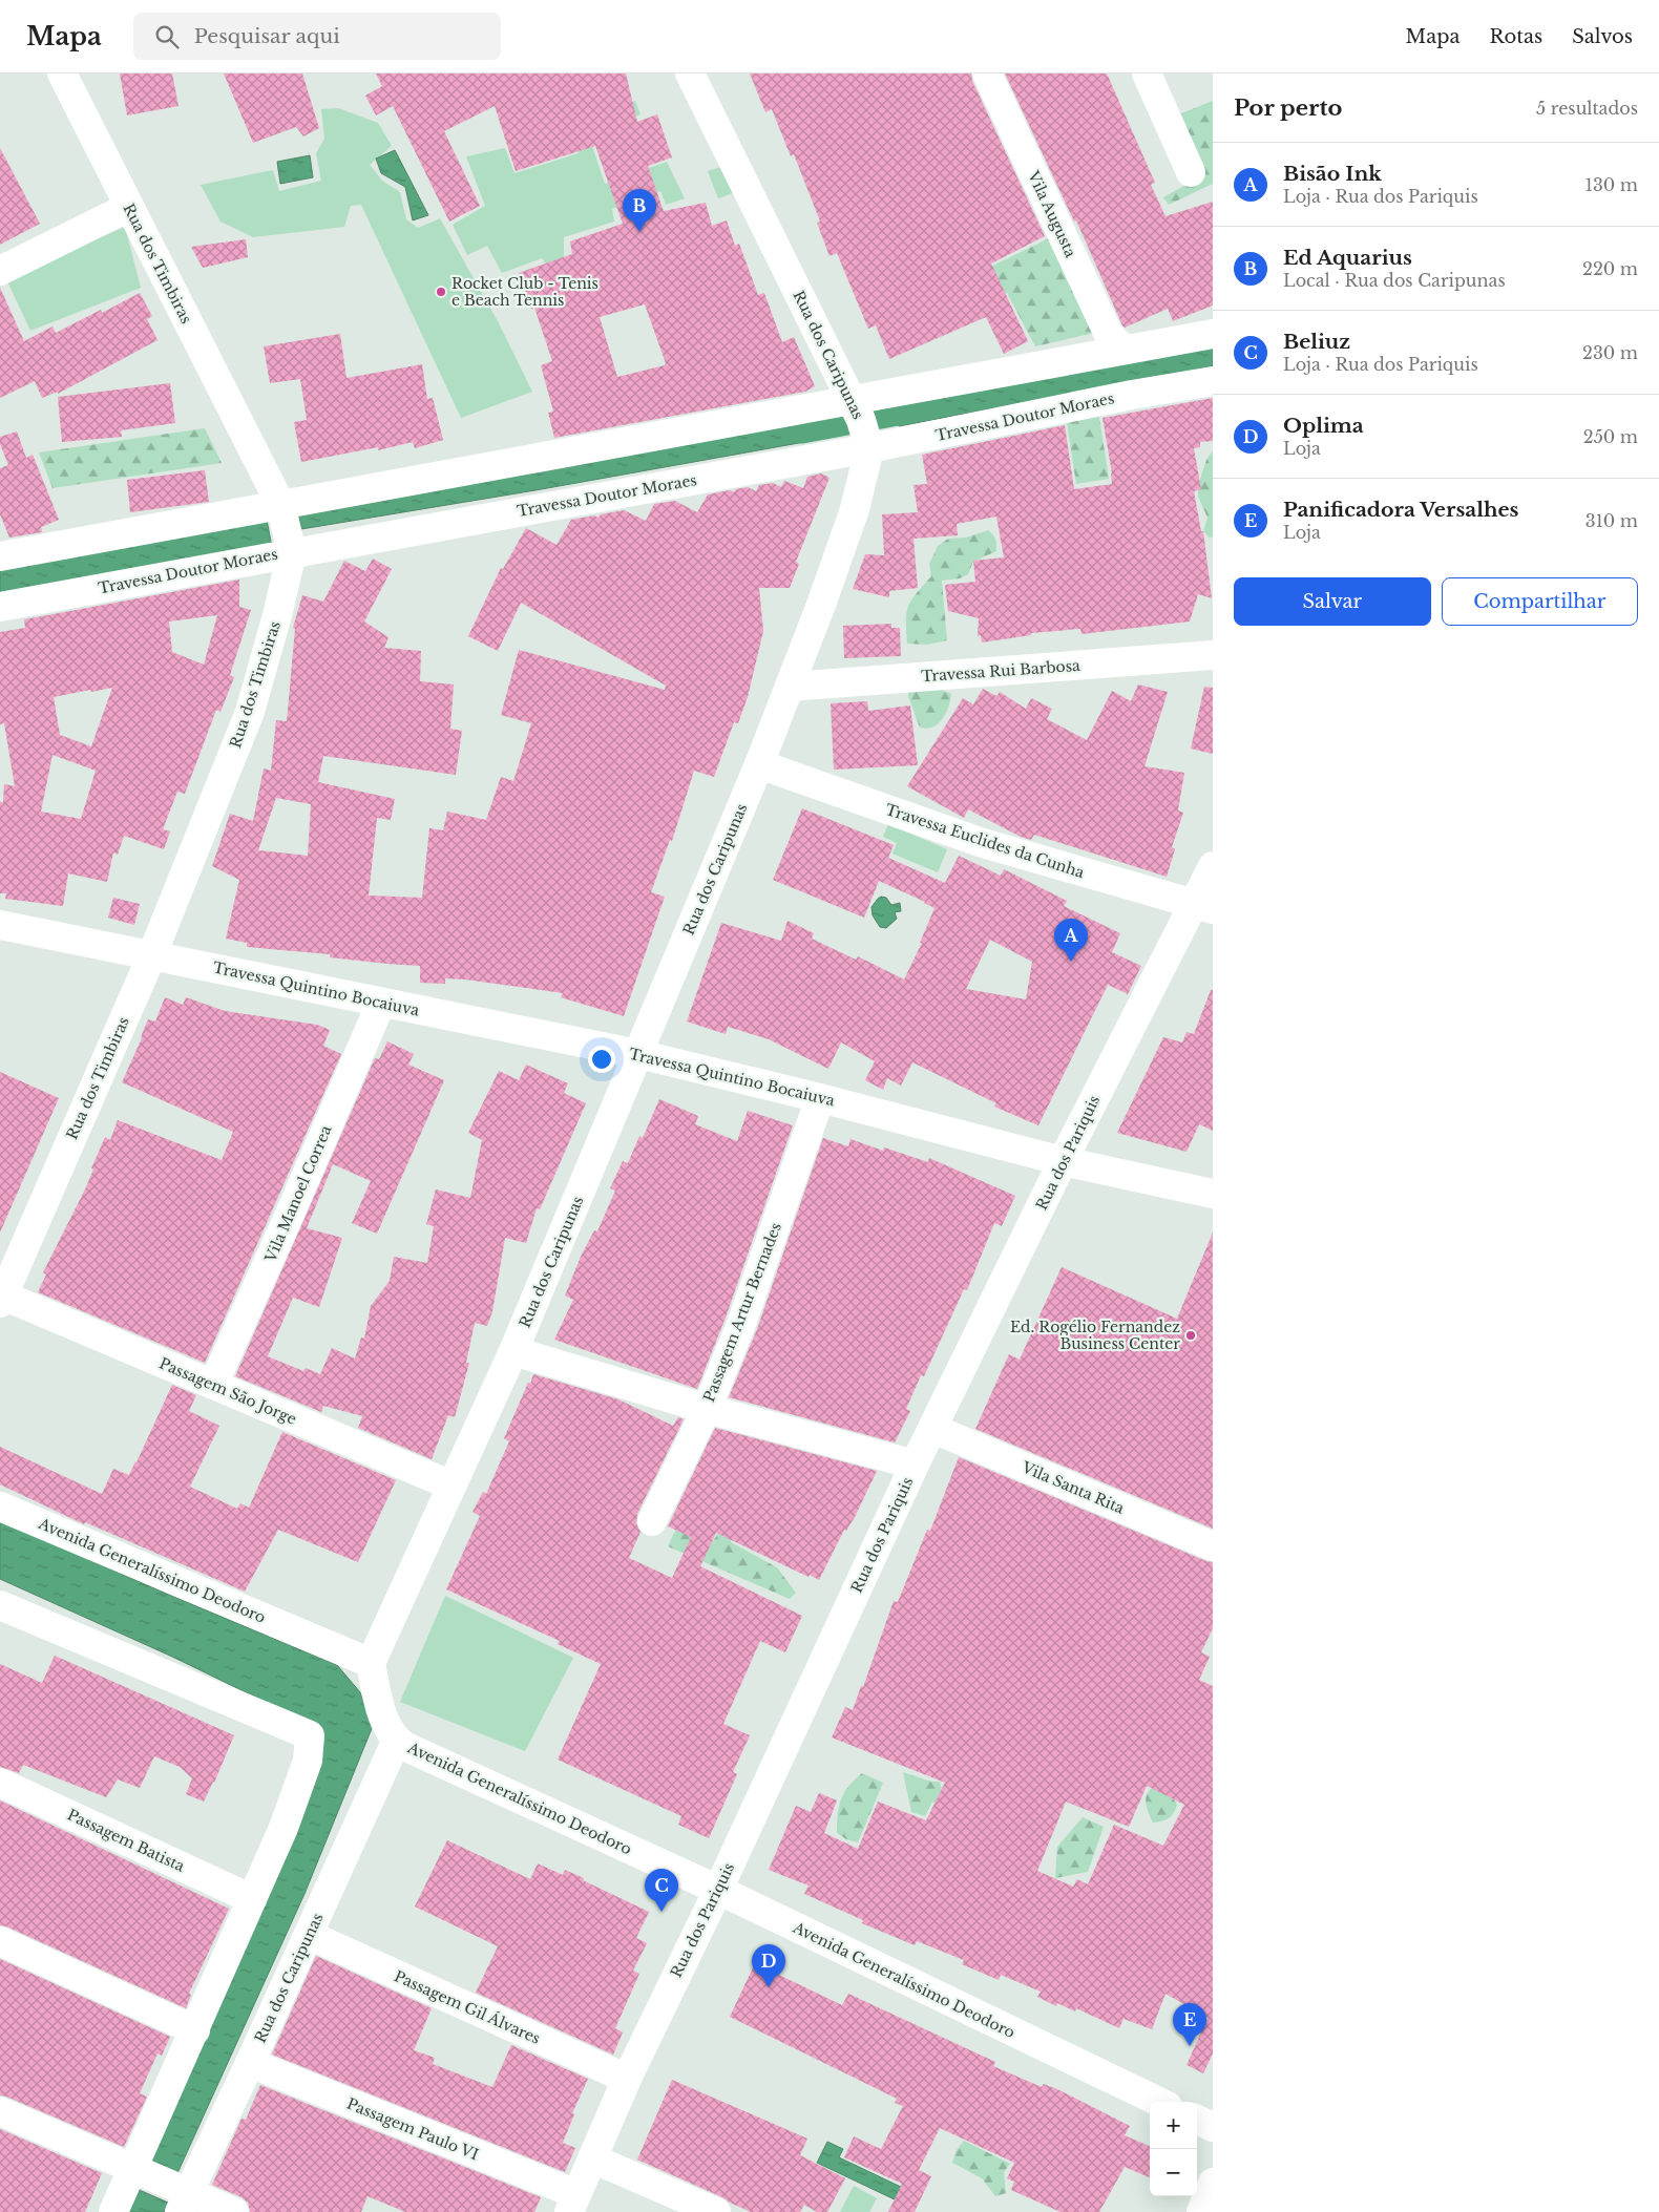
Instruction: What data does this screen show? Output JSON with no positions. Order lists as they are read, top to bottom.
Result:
{
  "streets": {
    "street": [
      "Vila Augusta",
      "Rua dos Timbiras",
      "Rua dos Caripunas",
      "Travessa Doutor Moraes",
      "Travessa Rui Barbosa",
      "Travessa Euclides da Cunha",
      "Travessa Quintino Bocaiuva",
      "Rua dos Pariquis",
      "Vila Manoel Correa",
      "Passagem Artur Bernades",
      "Passagem São Jorge",
      "Vila Santa Rita",
      "Avenida Generalíssimo Deodoro",
      "Passagem Batista",
      "Passagem Gil Álvares",
      "Passagem Paulo VI"
    ]
  },
  "crossings": [
    ["Rua dos Timbiras", "Travessa Doutor Moraes"],
    ["Rua dos Timbiras", "Travessa Quintino Bocaiuva"],
    ["Rua dos Timbiras", "Passagem São Jorge"],
    ["Rua dos Caripunas", "Travessa Doutor Moraes"],
    ["Rua dos Caripunas", "Travessa Rui Barbosa"],
    ["Rua dos Caripunas", "Travessa Euclides da Cunha"],
    ["Rua dos Caripunas", "Travessa Quintino Bocaiuva"],
    ["Rua dos Caripunas", "Passagem São Jorge"],
    ["Rua dos Caripunas", "Avenida Generalíssimo Deodoro"],
    ["Rua dos Caripunas", "Passagem Gil Álvares"],
    ["Rua dos Caripunas", "Passagem Paulo VI"],
    ["Travessa Euclides da Cunha", "Rua dos Pariquis"],
    ["Travessa Quintino Bocaiuva", "Rua dos Pariquis"],
    ["Travessa Quintino Bocaiuva", "Vila Manoel Correa"],
    ["Travessa Quintino Bocaiuva", "Passagem Artur Bernades"],
    ["Rua dos Pariquis", "Vila Santa Rita"],
    ["Rua dos Pariquis", "Avenida Generalíssimo Deodoro"],
    ["Rua dos Pariquis", "Passagem Gil Álvares"],
    ["Rua dos Pariquis", "Passagem Paulo VI"],
    ["Vila Manoel Correa", "Passagem São Jorge"]
  ],
  "places": ["Rocket Club - Tenis e Beach Tennis", "Ed. Rogélio Fernandez Business Center"],
  "page": {
    "header": "Mapa",
    "search": "Pesquisar aqui",
    "nav": ["Mapa", "Rotas", "Salvos"],
    "heading": ["Por perto", "5 resultados"],
    "list": [
      {
        "mark": "A",
        "name": "Bisão Ink",
        "note": "Loja · Rua dos Pariquis",
        "value": "130 m"
      },
      {
        "mark": "B",
        "name": "Ed Aquarius",
        "note": "Local · Rua dos Caripunas",
        "value": "220 m"
      },
      {
        "mark": "C",
        "name": "Beliuz",
        "note": "Loja · Rua dos Pariquis",
        "value": "230 m"
      },
      {
        "mark": "D",
        "name": "Oplima",
        "note": "Loja",
        "value": "250 m"
      },
      {
        "mark": "E",
        "name": "Panificadora Versalhes",
        "note": "Loja",
        "value": "310 m"
      }
    ],
    "pins": [
      "B",
      "A",
      "C",
      "D",
      "E"
    ],
    "buttons": ["Salvar", "Compartilhar"],
    "map_buttons": ["+", "−"]
  }
}
